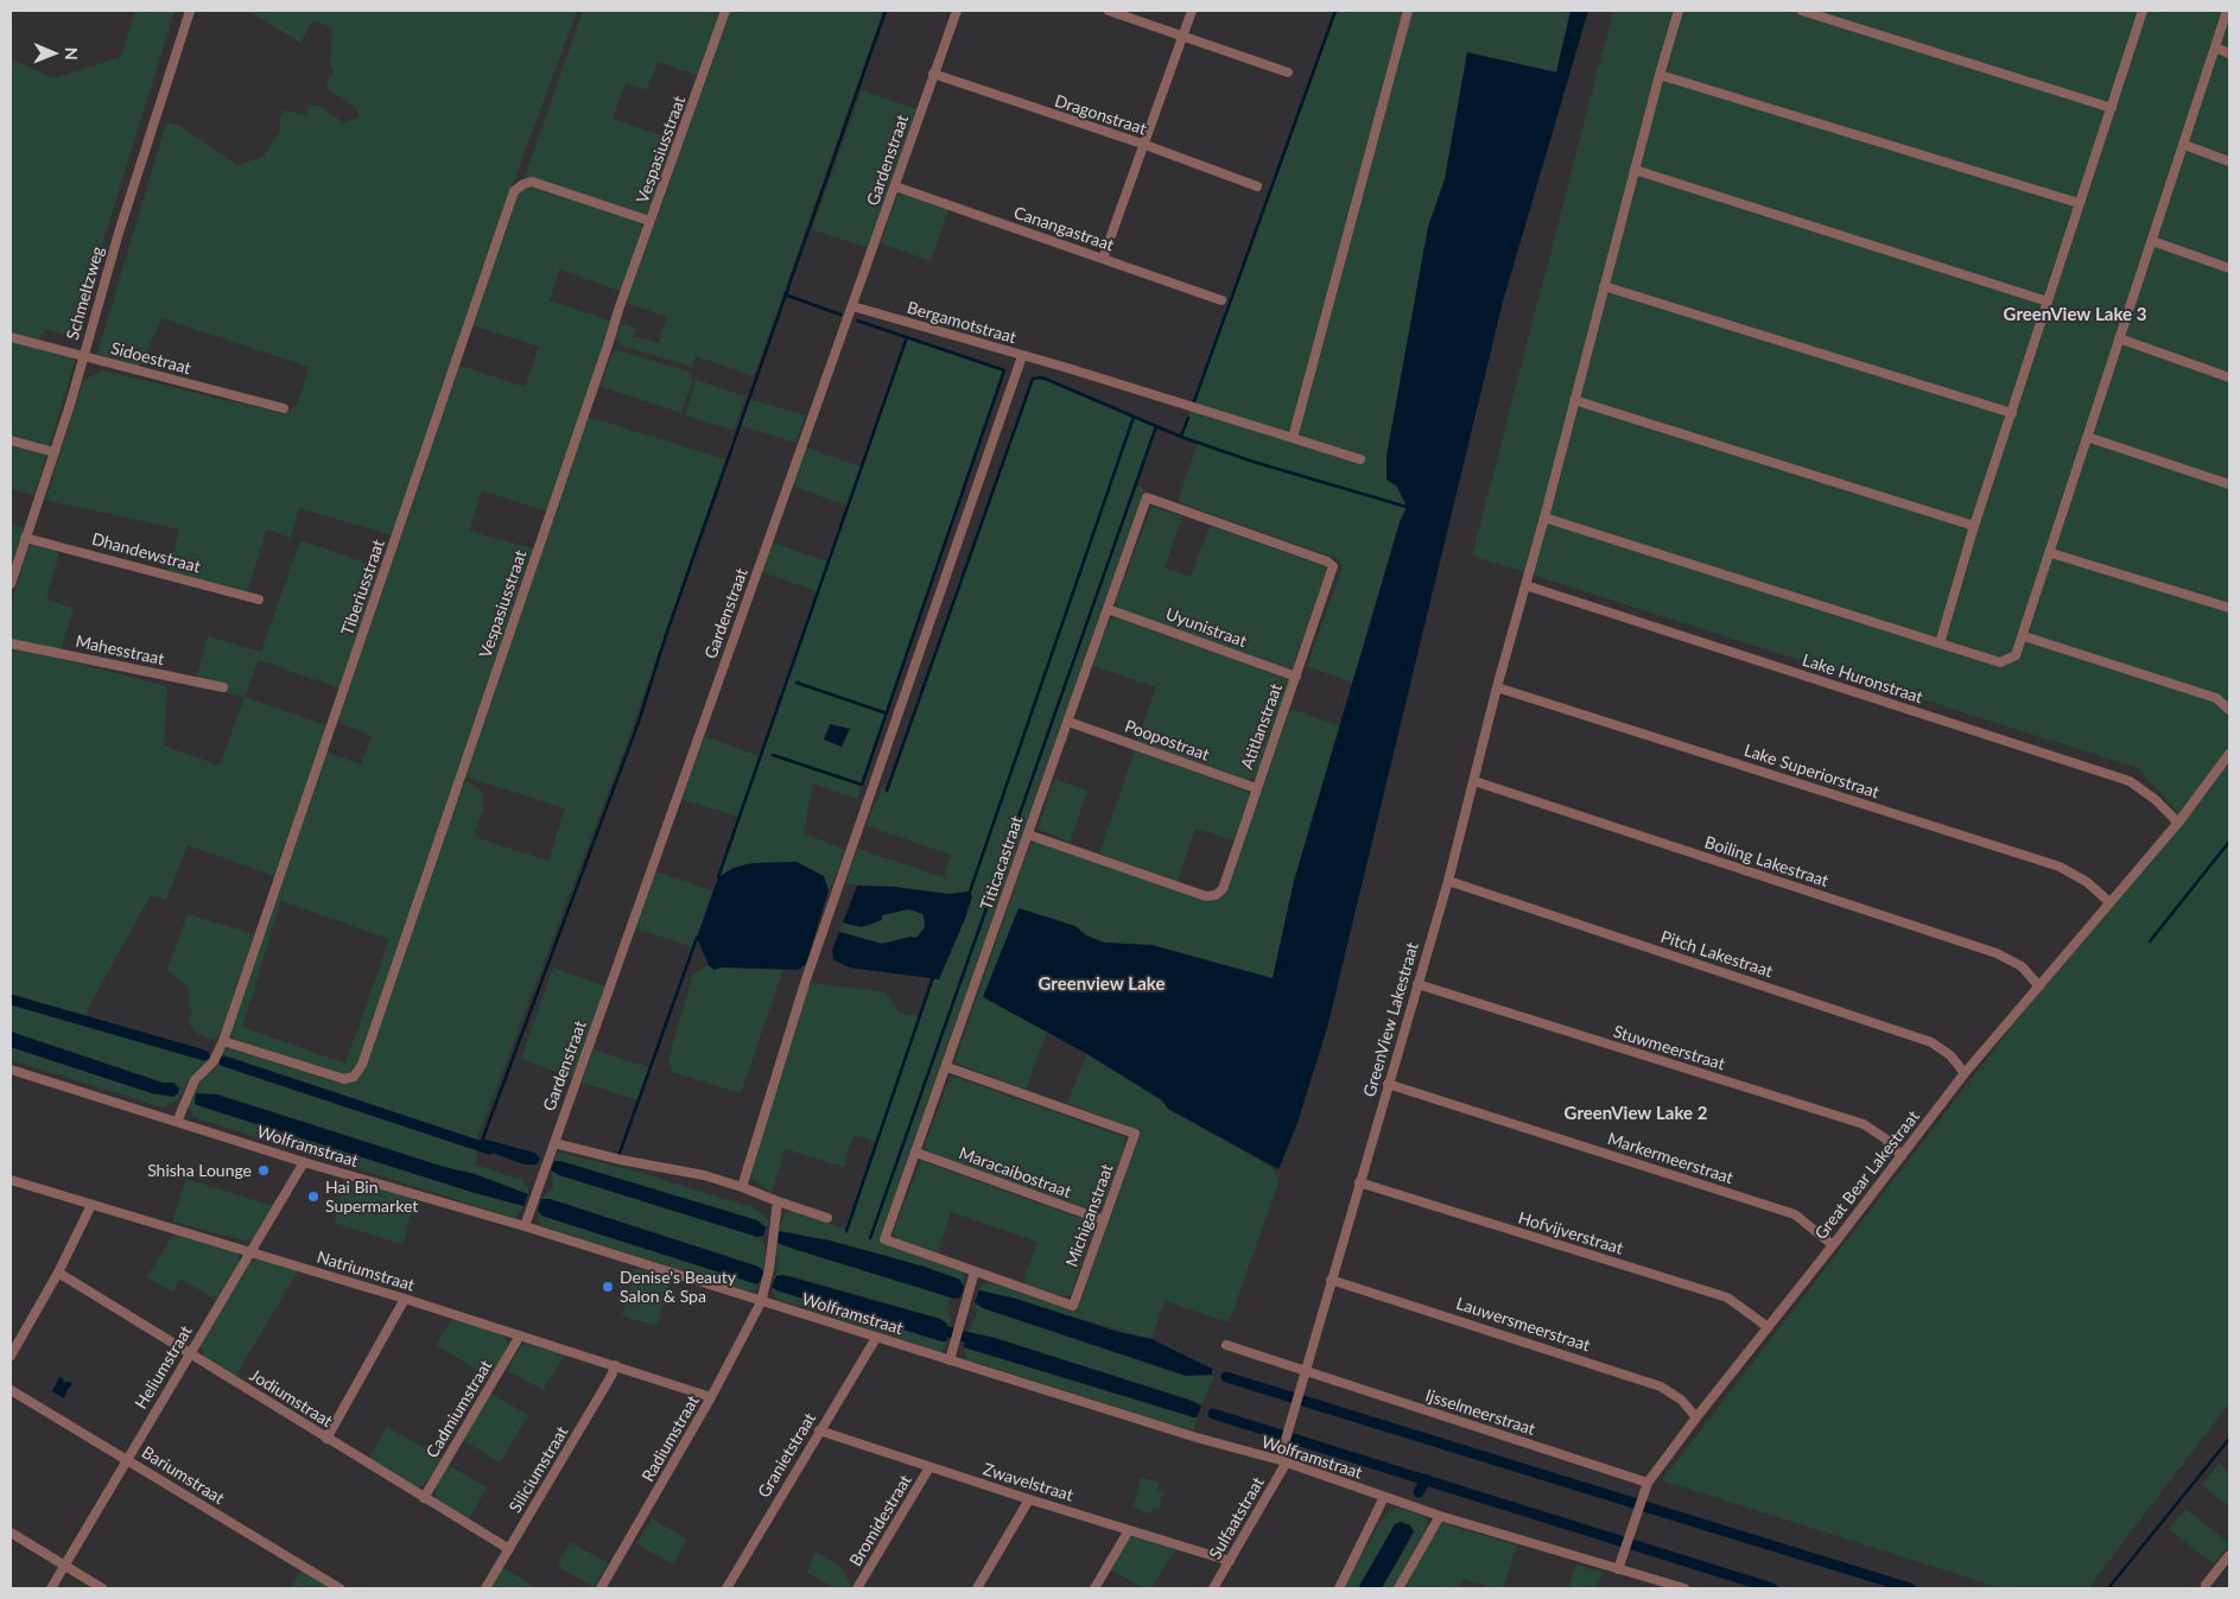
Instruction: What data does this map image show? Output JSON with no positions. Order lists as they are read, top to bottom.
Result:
{
  "streets": {
    "street": [
      "Dragonstraat",
      "Vespasiusstraat",
      "Gardenstraat",
      "Canangastraat",
      "Schmeltzweg",
      "Bergamotstraat",
      "Sidoestraat",
      "Dhandewstraat",
      "Tiberiusstraat",
      "Uyunistraat",
      "Mahesstraat",
      "Lake Huronstraat",
      "Atitlanstraat",
      "Poopostraat",
      "Lake Superiorstraat",
      "Boiling Lakestraat",
      "Titicacastraat",
      "Pitch Lakestraat",
      "GreenView Lakestraat",
      "Stuwmeerstraat",
      "Wolframstraat",
      "Markermeerstraat",
      "Maracaibostraat",
      "Great Bear Lakestraat",
      "Michiganstraat",
      "Hofvijverstraat",
      "Natriumstraat",
      "Lauwersmeerstraat",
      "Heliumstraat",
      "Jodiumstraat",
      "Cadmiumstraat",
      "Ijsselmeerstraat",
      "Radiumstraat",
      "Granietstraat",
      "Siliciumstraat",
      "Bariumstraat",
      "Zwavelstraat",
      "Sulfaatstraat",
      "Bromidestraat"
    ]
  },
  "crossings": [
    ["Dragonstraat", "Gardenstraat"],
    ["Vespasiusstraat", "Tiberiusstraat"],
    ["Gardenstraat", "Canangastraat"],
    ["Gardenstraat", "Bergamotstraat"],
    ["Gardenstraat", "Wolframstraat"],
    ["Schmeltzweg", "Sidoestraat"],
    ["Schmeltzweg", "Dhandewstraat"],
    ["Tiberiusstraat", "Wolframstraat"],
    ["Uyunistraat", "Atitlanstraat"],
    ["Uyunistraat", "Titicacastraat"],
    ["Lake Huronstraat", "GreenView Lakestraat"],
    ["Lake Huronstraat", "Great Bear Lakestraat"],
    ["Atitlanstraat", "Poopostraat"],
    ["Atitlanstraat", "Titicacastraat"],
    ["Poopostraat", "Titicacastraat"],
    ["Lake Superiorstraat", "GreenView Lakestraat"],
    ["Lake Superiorstraat", "Great Bear Lakestraat"],
    ["Boiling Lakestraat", "GreenView Lakestraat"],
    ["Boiling Lakestraat", "Great Bear Lakestraat"],
    ["Titicacastraat", "Maracaibostraat"],
    ["Titicacastraat", "Michiganstraat"],
    ["Pitch Lakestraat", "GreenView Lakestraat"],
    ["Pitch Lakestraat", "Great Bear Lakestraat"],
    ["GreenView Lakestraat", "Stuwmeerstraat"],
    ["GreenView Lakestraat", "Wolframstraat"],
    ["GreenView Lakestraat", "Markermeerstraat"],
    ["GreenView Lakestraat", "Hofvijverstraat"],
    ["GreenView Lakestraat", "Lauwersmeerstraat"],
    ["GreenView Lakestraat", "Ijsselmeerstraat"],
    ["GreenView Lakestraat", "Sulfaatstraat"],
    ["Stuwmeerstraat", "Great Bear Lakestraat"],
    ["Wolframstraat", "Great Bear Lakestraat"],
    ["Wolframstraat", "Heliumstraat"],
    ["Wolframstraat", "Radiumstraat"],
    ["Wolframstraat", "Granietstraat"],
    ["Wolframstraat", "Sulfaatstraat"],
    ["Markermeerstraat", "Great Bear Lakestraat"],
    ["Maracaibostraat", "Michiganstraat"],
    ["Great Bear Lakestraat", "Hofvijverstraat"],
    ["Great Bear Lakestraat", "Lauwersmeerstraat"],
    ["Great Bear Lakestraat", "Ijsselmeerstraat"],
    ["Natriumstraat", "Heliumstraat"],
    ["Natriumstraat", "Cadmiumstraat"],
    ["Natriumstraat", "Radiumstraat"],
    ["Natriumstraat", "Siliciumstraat"],
    ["Heliumstraat", "Jodiumstraat"],
    ["Heliumstraat", "Bariumstraat"],
    ["Jodiumstraat", "Cadmiumstraat"],
    ["Jodiumstraat", "Siliciumstraat"],
    ["Granietstraat", "Zwavelstraat"],
    ["Zwavelstraat", "Sulfaatstraat"],
    ["Zwavelstraat", "Bromidestraat"]
  ],
  "districts": ["GreenView Lake 3", "Greenview Lake", "GreenView Lake 2"],
  "places": ["Shisha Lounge", "Hai Bin Supermarket", "Denise's Beauty Salon & Spa"],
  "north": "right"
}
